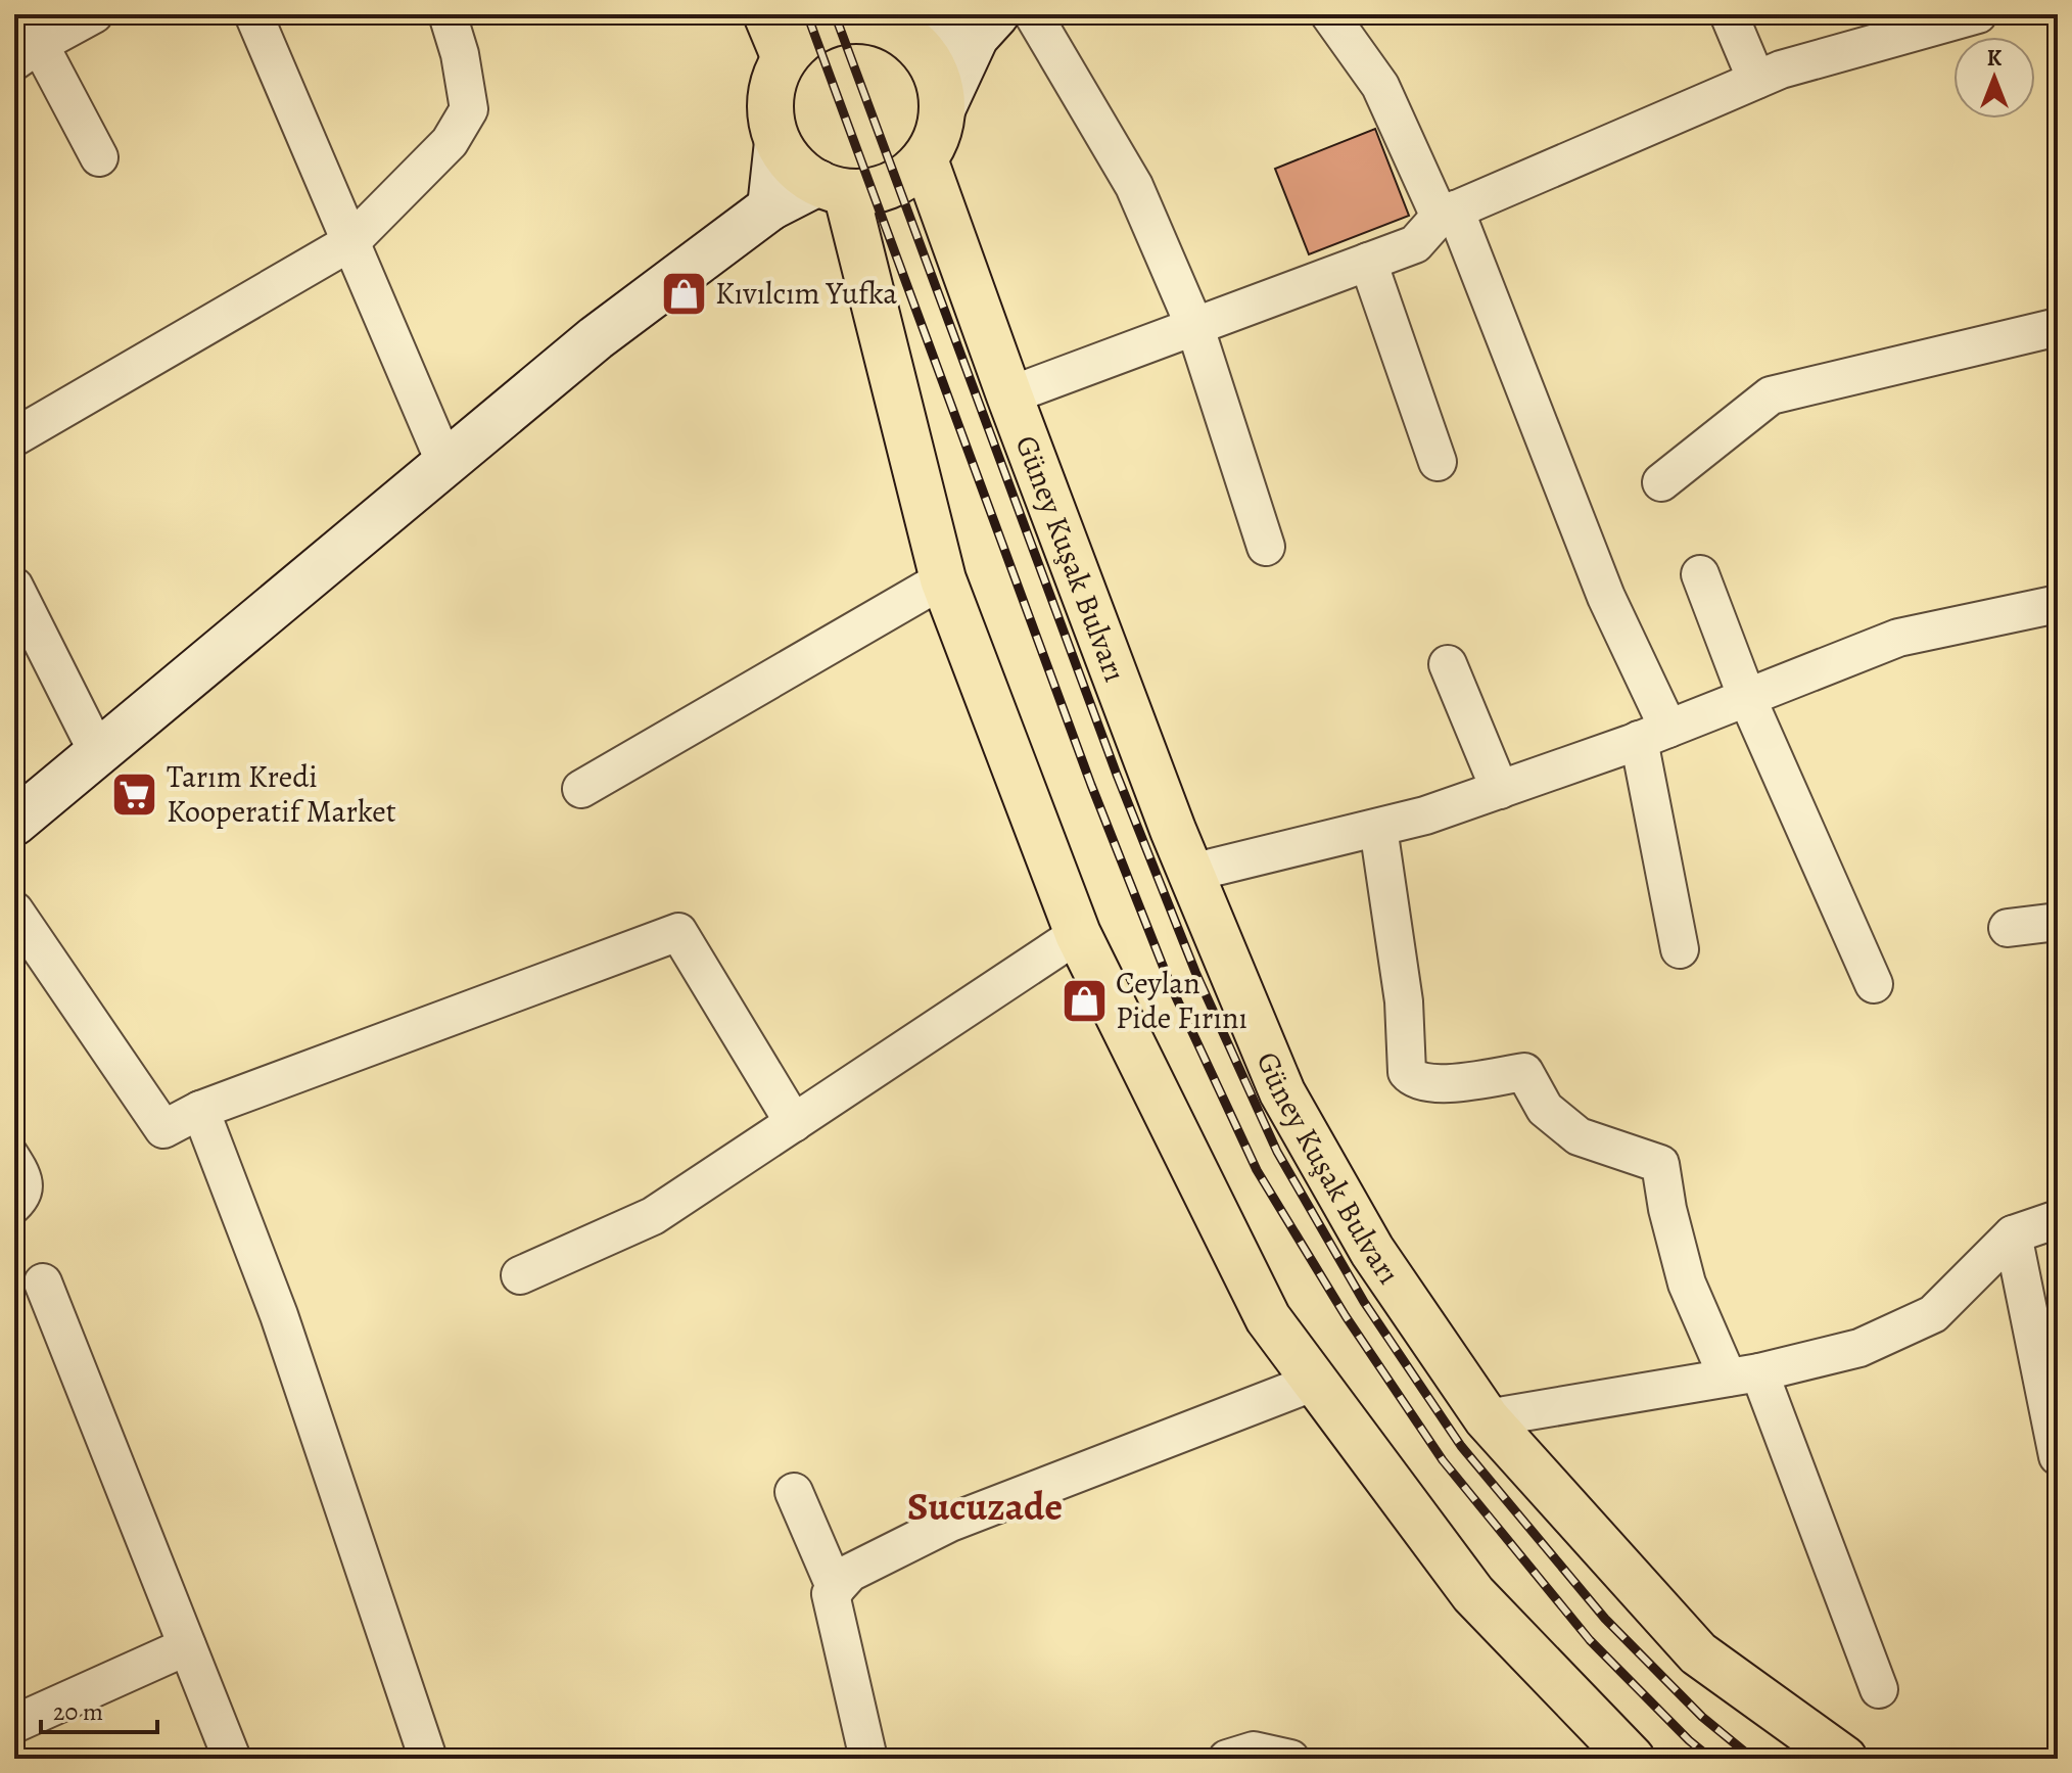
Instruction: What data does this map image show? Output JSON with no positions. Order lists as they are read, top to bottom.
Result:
{
  "streets": {
    "main road": ["Güney Kuşak Bulvarı"]
  },
  "districts": ["Sucuzade"],
  "places": {
    "shop": ["Kıvılcım Yufka", "Ceylan Pide Fırını"],
    "supermarket": ["Tarım Kredi Kooperatif Market"]
  },
  "scale_bar": "20 m",
  "north": "top"
}
